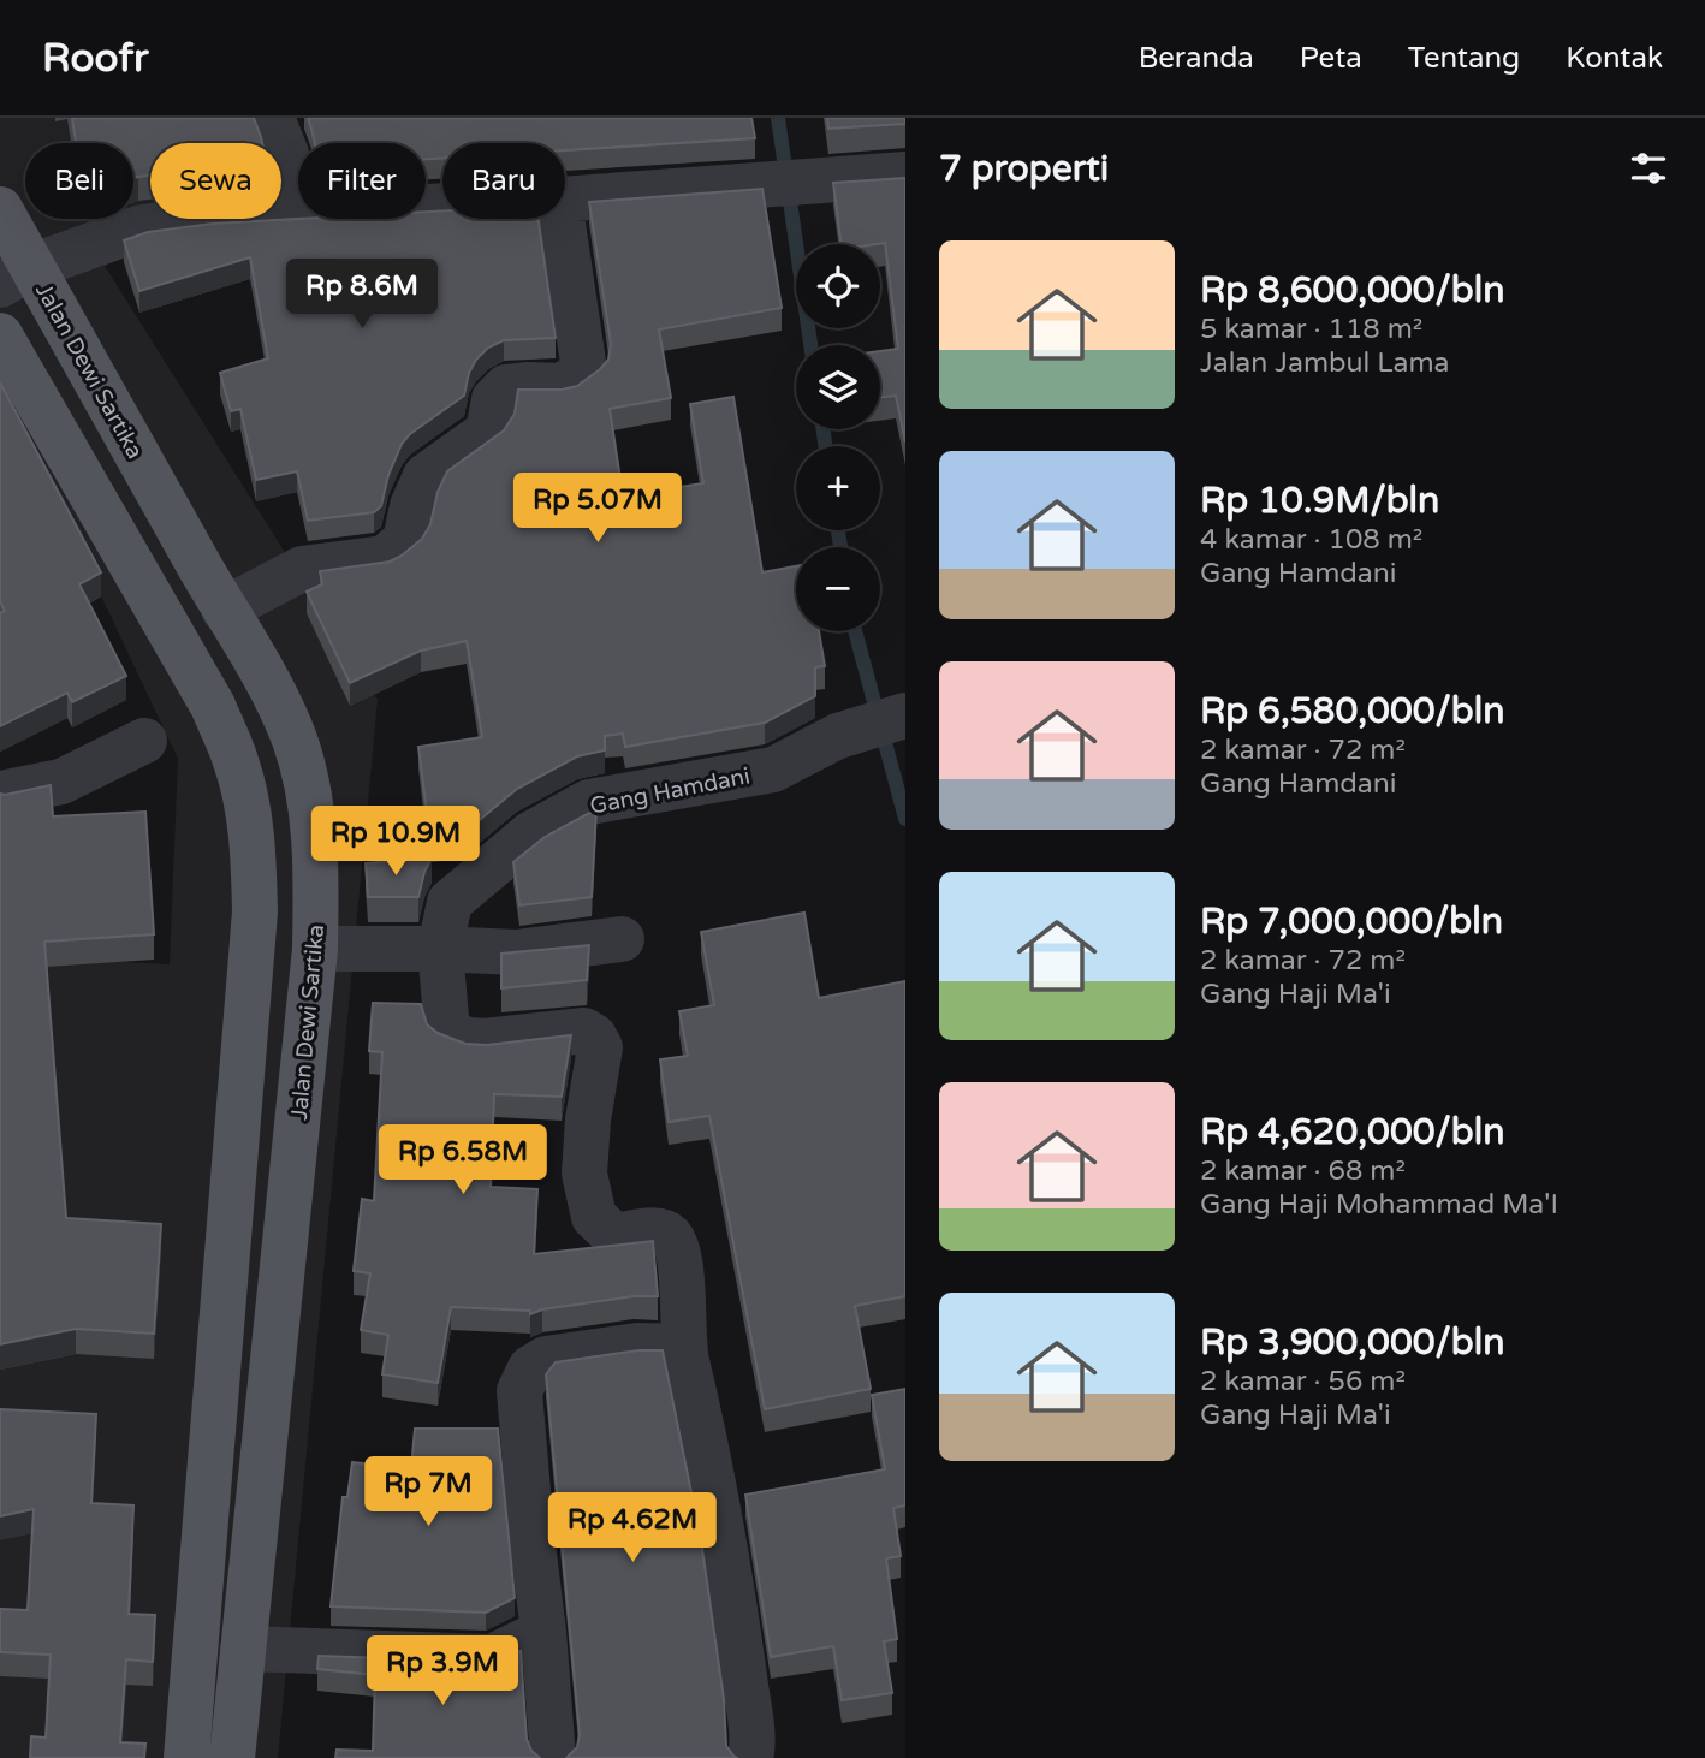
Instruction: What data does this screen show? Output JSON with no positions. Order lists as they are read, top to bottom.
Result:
{
  "streets": {
    "main road": ["Jalan Dewi Sartika"],
    "street": ["Gang Hamdani"]
  },
  "page": {
    "header": "Roofr",
    "nav": [
      "Beranda",
      "Peta",
      "Tentang",
      "Kontak"
    ],
    "heading": "7 properti",
    "chip": [
      "Beli",
      "Sewa",
      "Filter",
      "Baru"
    ],
    "list": [
      {
        "name": "Rp 8,600,000/bln",
        "note": "5 kamar · 118 m² · Jalan Jambul Lama"
      },
      {
        "name": "Rp 10.9M/bln",
        "note": "4 kamar · 108 m² · Gang Hamdani"
      },
      {
        "name": "Rp 6,580,000/bln",
        "note": "2 kamar · 72 m² · Gang Hamdani"
      },
      {
        "name": "Rp 7,000,000/bln",
        "note": "2 kamar · 72 m² · Gang Haji Ma'i"
      },
      {
        "name": "Rp 4,620,000/bln",
        "note": "2 kamar · 68 m² · Gang Haji Mohammad Ma'I"
      },
      {
        "name": "Rp 3,900,000/bln",
        "note": "2 kamar · 56 m² · Gang Haji Ma'i"
      }
    ],
    "map_buttons": ["+", "−"],
    "price": [
      "Rp 8.6M",
      "Rp 5.07M",
      "Rp 10.9M",
      "Rp 6.58M",
      "Rp 7M",
      "Rp 4.62M",
      "Rp 3.9M"
    ]
  }
}
